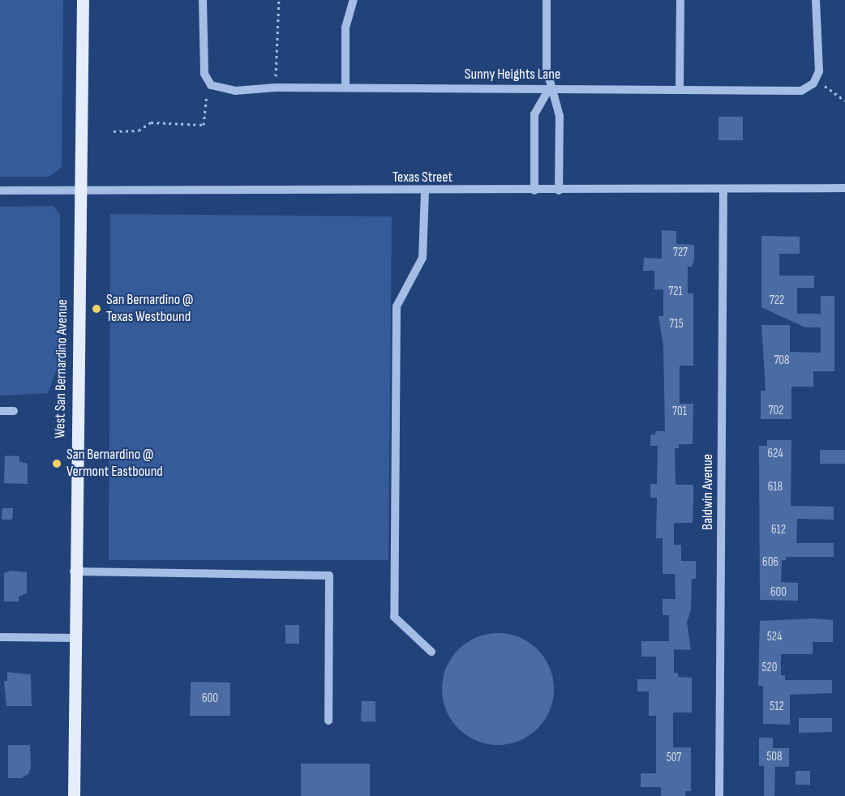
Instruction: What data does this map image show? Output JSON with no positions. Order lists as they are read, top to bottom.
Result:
{
  "streets": {
    "main road": ["West San Bernardino Avenue"],
    "street": ["Sunny Heights Lane", "Texas Street", "Baldwin Avenue"]
  },
  "crossings": [
    ["Texas Street", "West San Bernardino Avenue"],
    ["Texas Street", "Baldwin Avenue"]
  ],
  "places": ["San Bernardino @ Texas Westbound", "San Bernardino @ Vermont Eastbound"],
  "house_numbers": [
    "727",
    "721",
    "722",
    "715",
    "708",
    "702",
    "701",
    "624",
    "618",
    "612",
    "606",
    "600",
    "524",
    "520",
    "600",
    "512",
    "508",
    "507"
  ]
}
